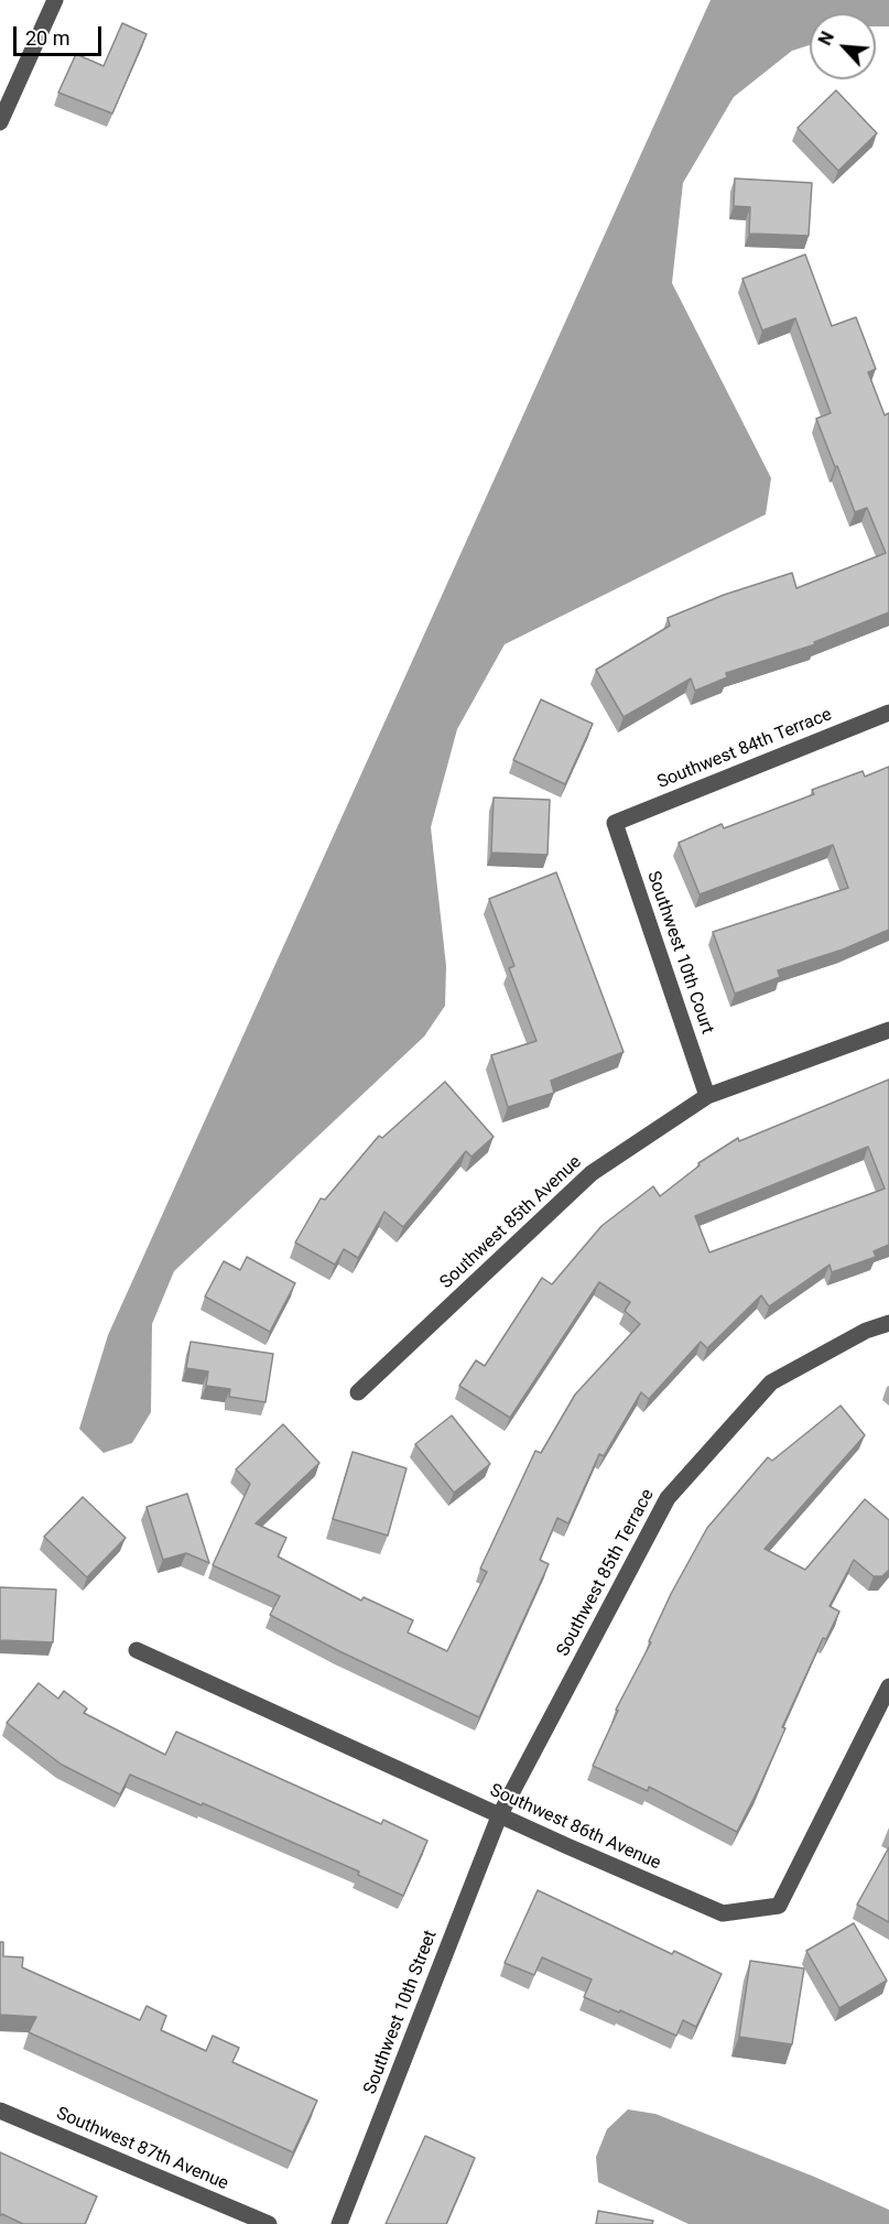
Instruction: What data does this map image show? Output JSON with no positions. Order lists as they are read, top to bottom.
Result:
{
  "streets": {
    "street": [
      "Southwest 84th Terrace",
      "Southwest 10th Court",
      "Southwest 85th Avenue",
      "Southwest 85th Terrace",
      "Southwest 86th Avenue",
      "Southwest 10th Street",
      "Southwest 87th Avenue"
    ]
  },
  "crossings": [
    ["Southwest 84th Terrace", "Southwest 10th Court"],
    ["Southwest 10th Court", "Southwest 85th Avenue"],
    ["Southwest 85th Terrace", "Southwest 86th Avenue"],
    ["Southwest 85th Terrace", "Southwest 10th Street"],
    ["Southwest 86th Avenue", "Southwest 10th Street"]
  ],
  "scale_bar": "20 m",
  "north": "top left"
}
